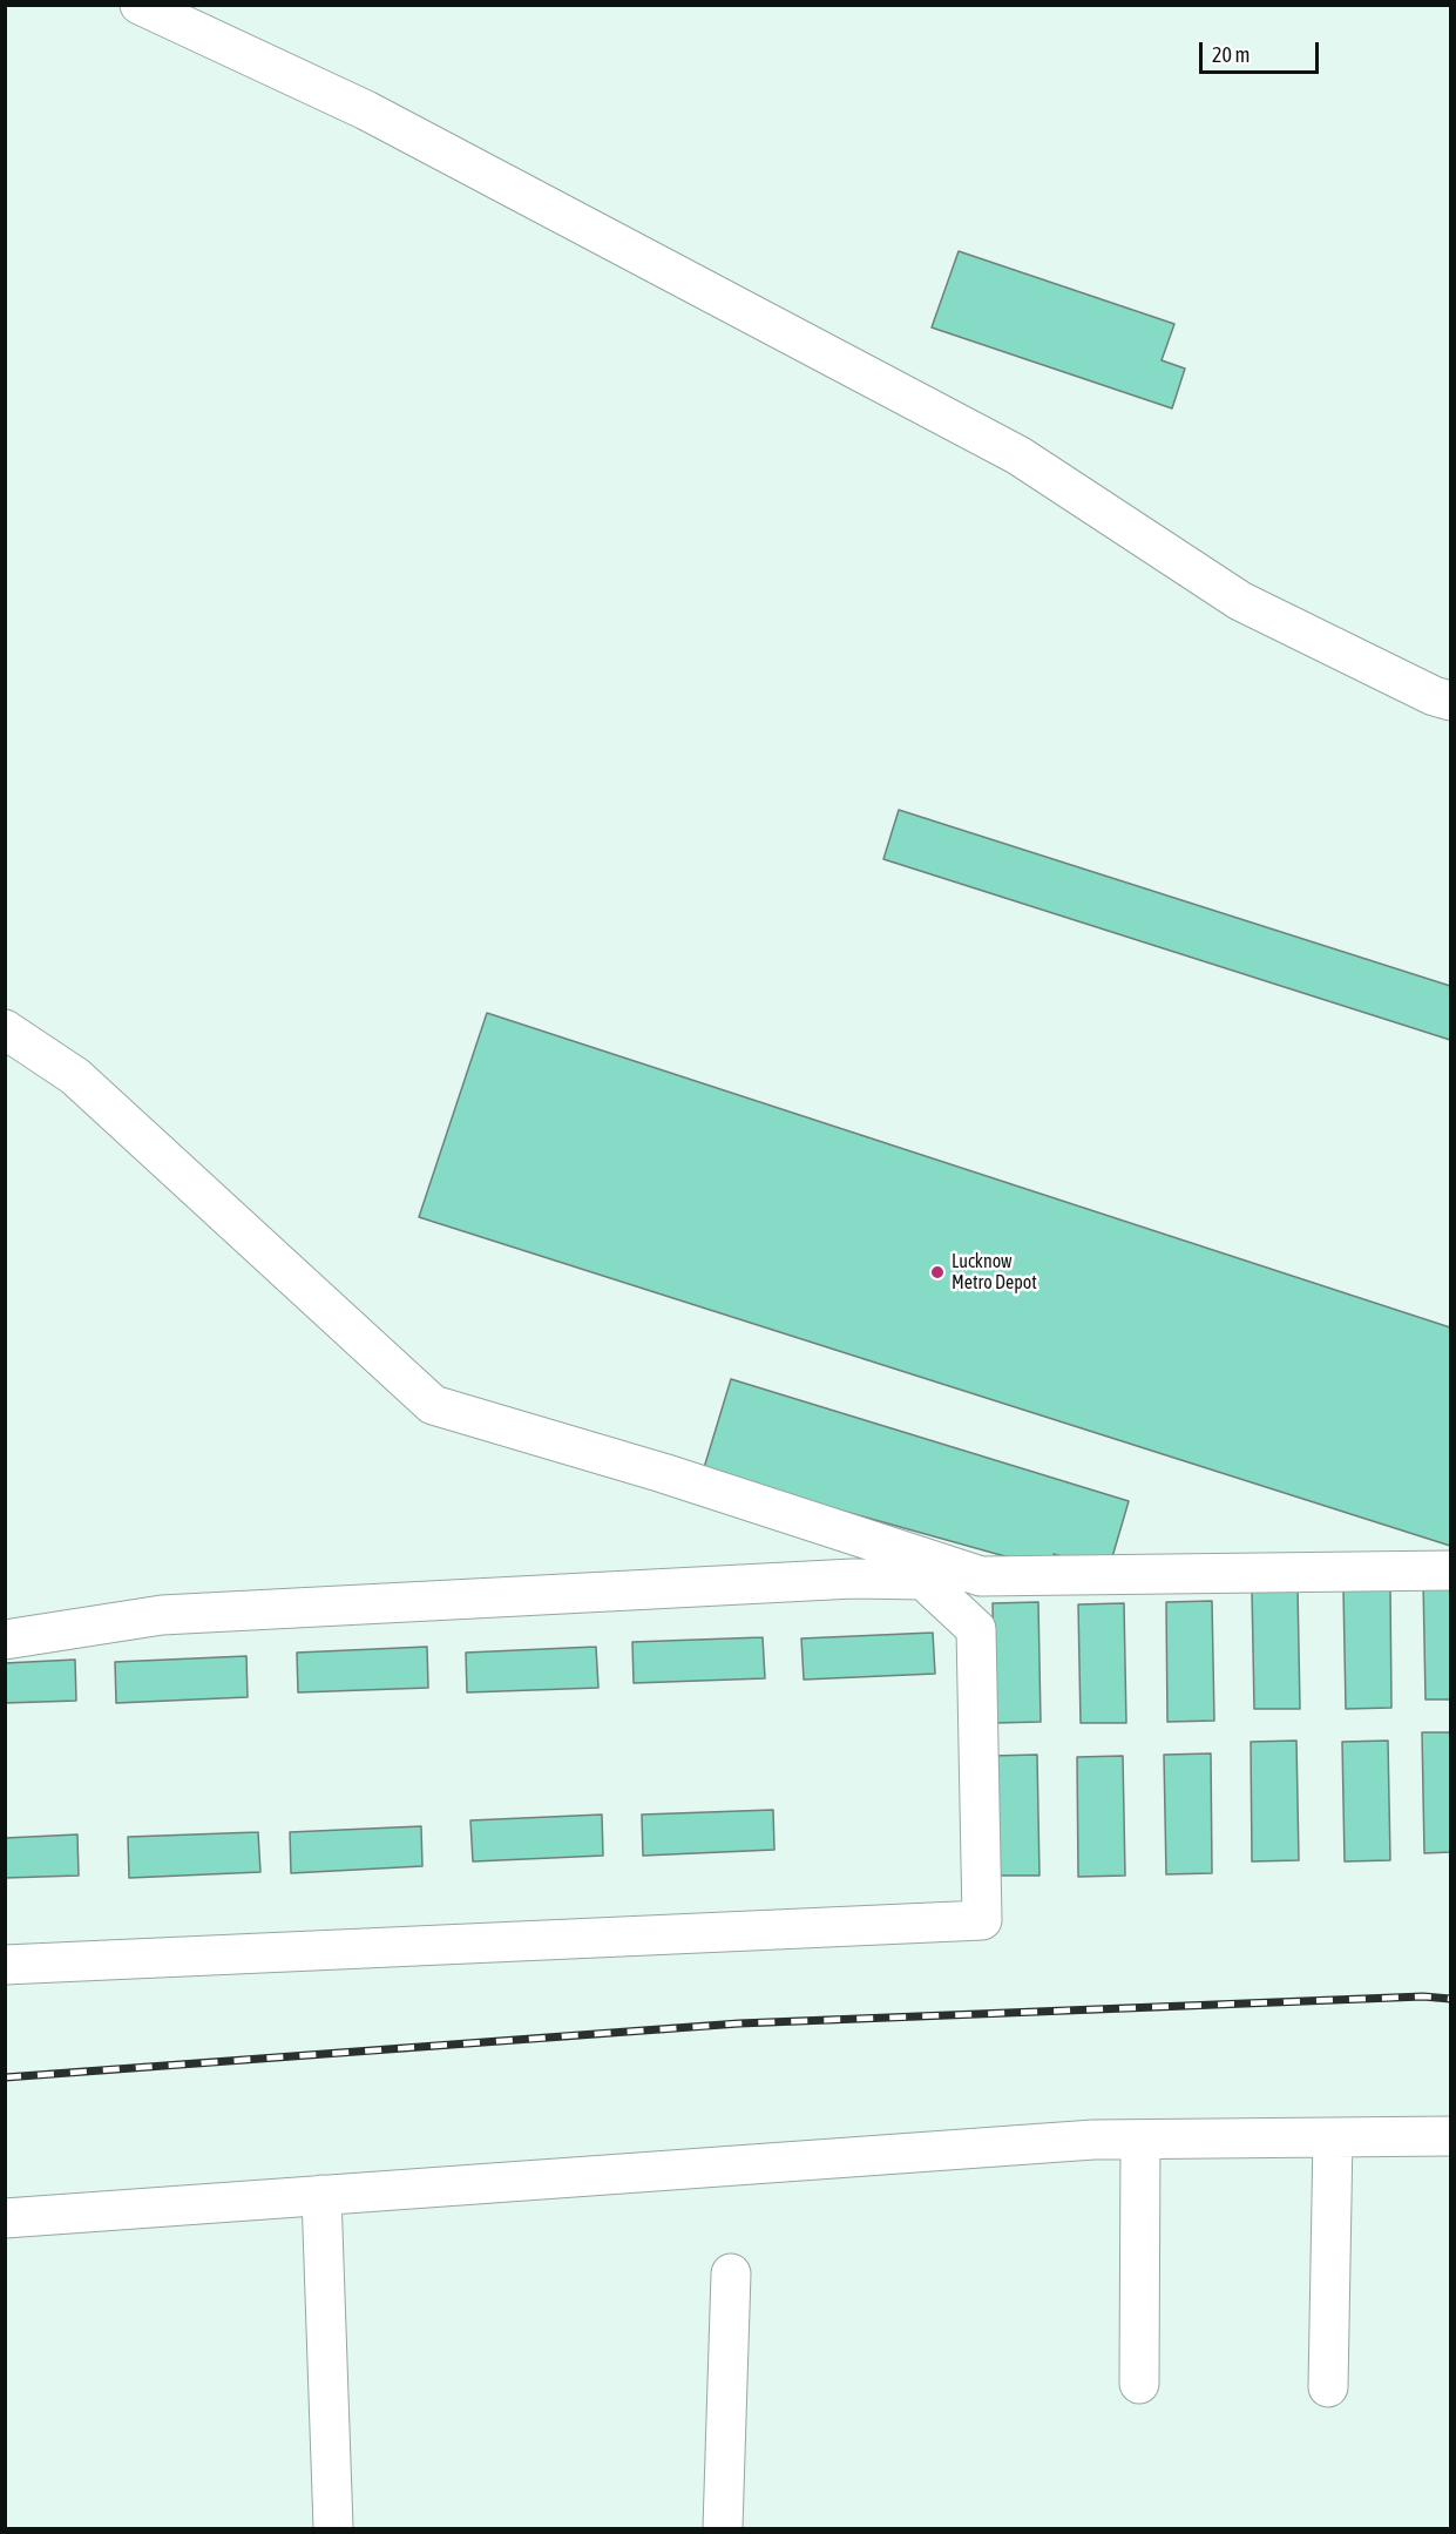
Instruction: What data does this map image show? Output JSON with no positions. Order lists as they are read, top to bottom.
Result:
{
  "places": ["Lucknow Metro Depot"],
  "scale_bar": "20 m"
}
